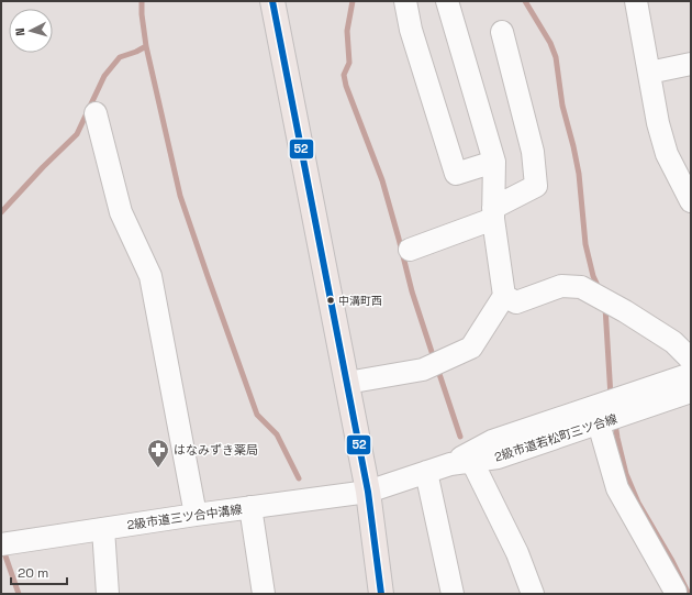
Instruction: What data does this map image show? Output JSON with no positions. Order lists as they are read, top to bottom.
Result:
{
  "streets": {
    "street": ["2級市道若松町三ツ合線", "2級市道三ツ合中溝線"]
  },
  "crossings": [
    ["2級市道若松町三ツ合線", "2級市道三ツ合中溝線"]
  ],
  "places": {
    "other": ["中溝町西"],
    "pharmacy": ["はなみずき薬局"]
  },
  "lines": ["transit line 52"],
  "scale_bar": "20 m",
  "north": "left"
}
